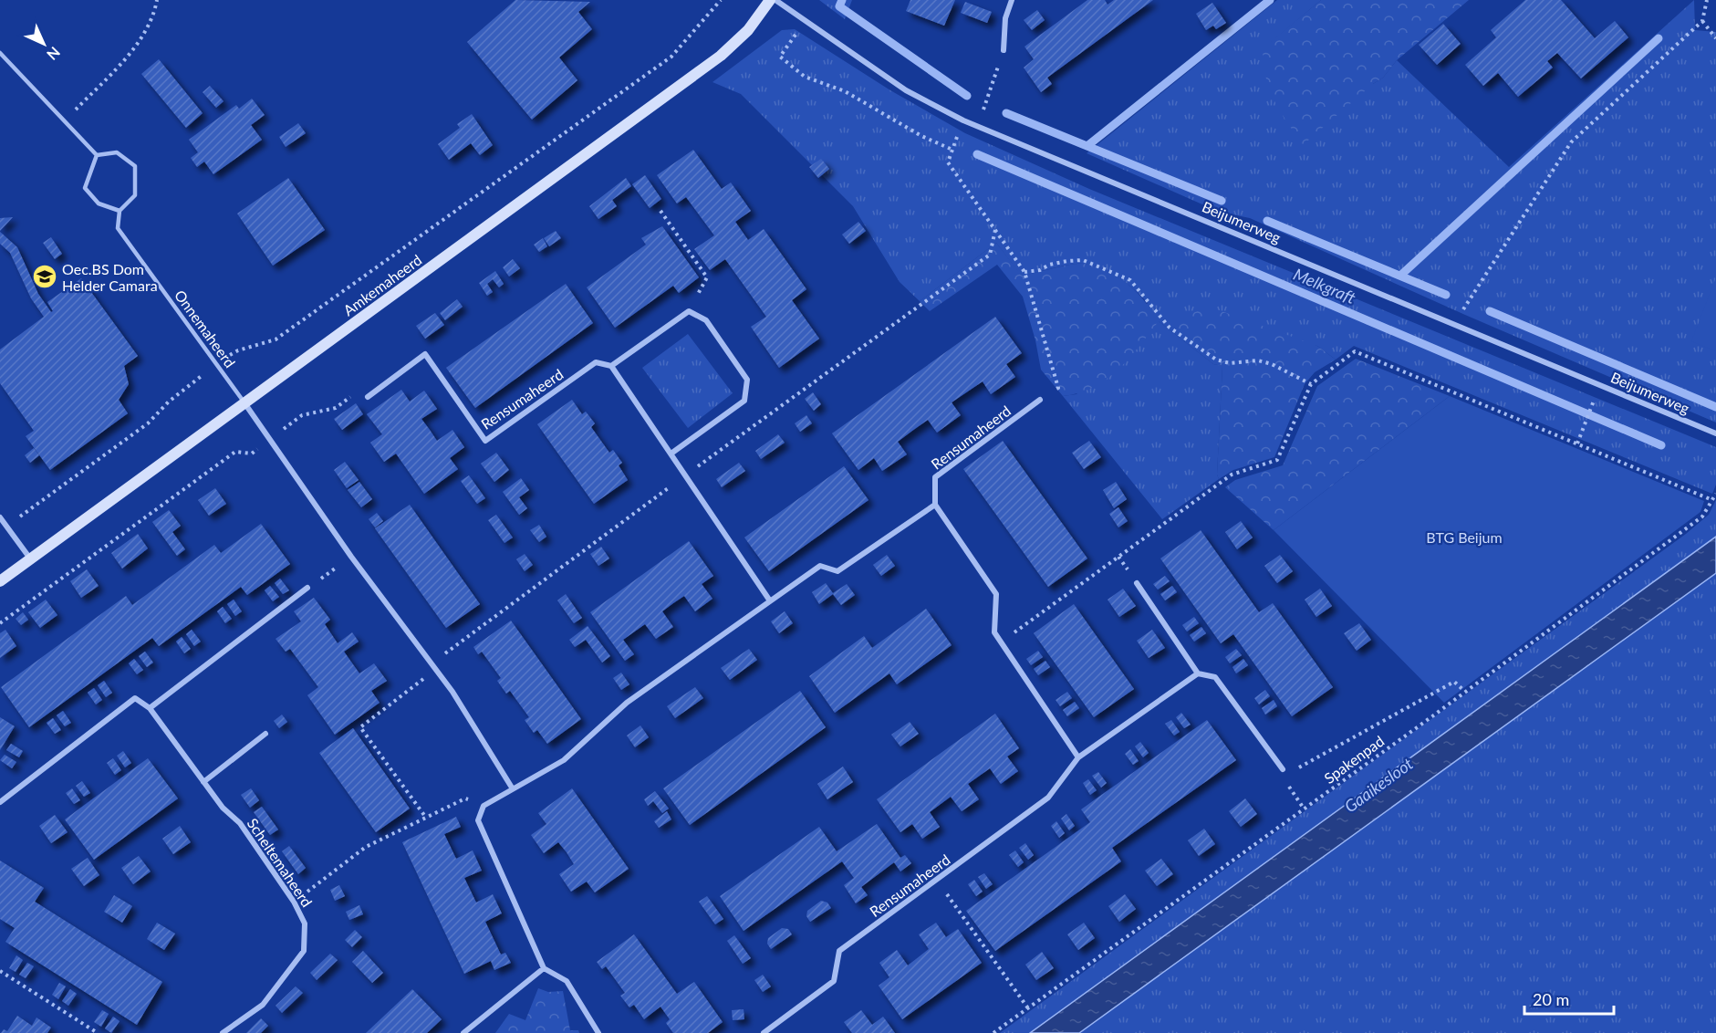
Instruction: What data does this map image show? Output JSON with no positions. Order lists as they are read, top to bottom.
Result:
{
  "streets": {
    "street": [
      "Beijumerweg",
      "Amkemaheerd",
      "Rensumaheerd",
      "Scheltemaheerd"
    ],
    "lane": ["Onnemaheerd"],
    "path": ["Spakenpad"]
  },
  "crossings": [
    ["Amkemaheerd", "Onnemaheerd"]
  ],
  "water": ["Melkgraft", "Gaaikesloot"],
  "parks": ["BTG Beijum"],
  "places": {
    "school or university": ["Oec.BS Dom Helder Camara"]
  },
  "scale_bar": "20 m",
  "north": "bottom right"
}
